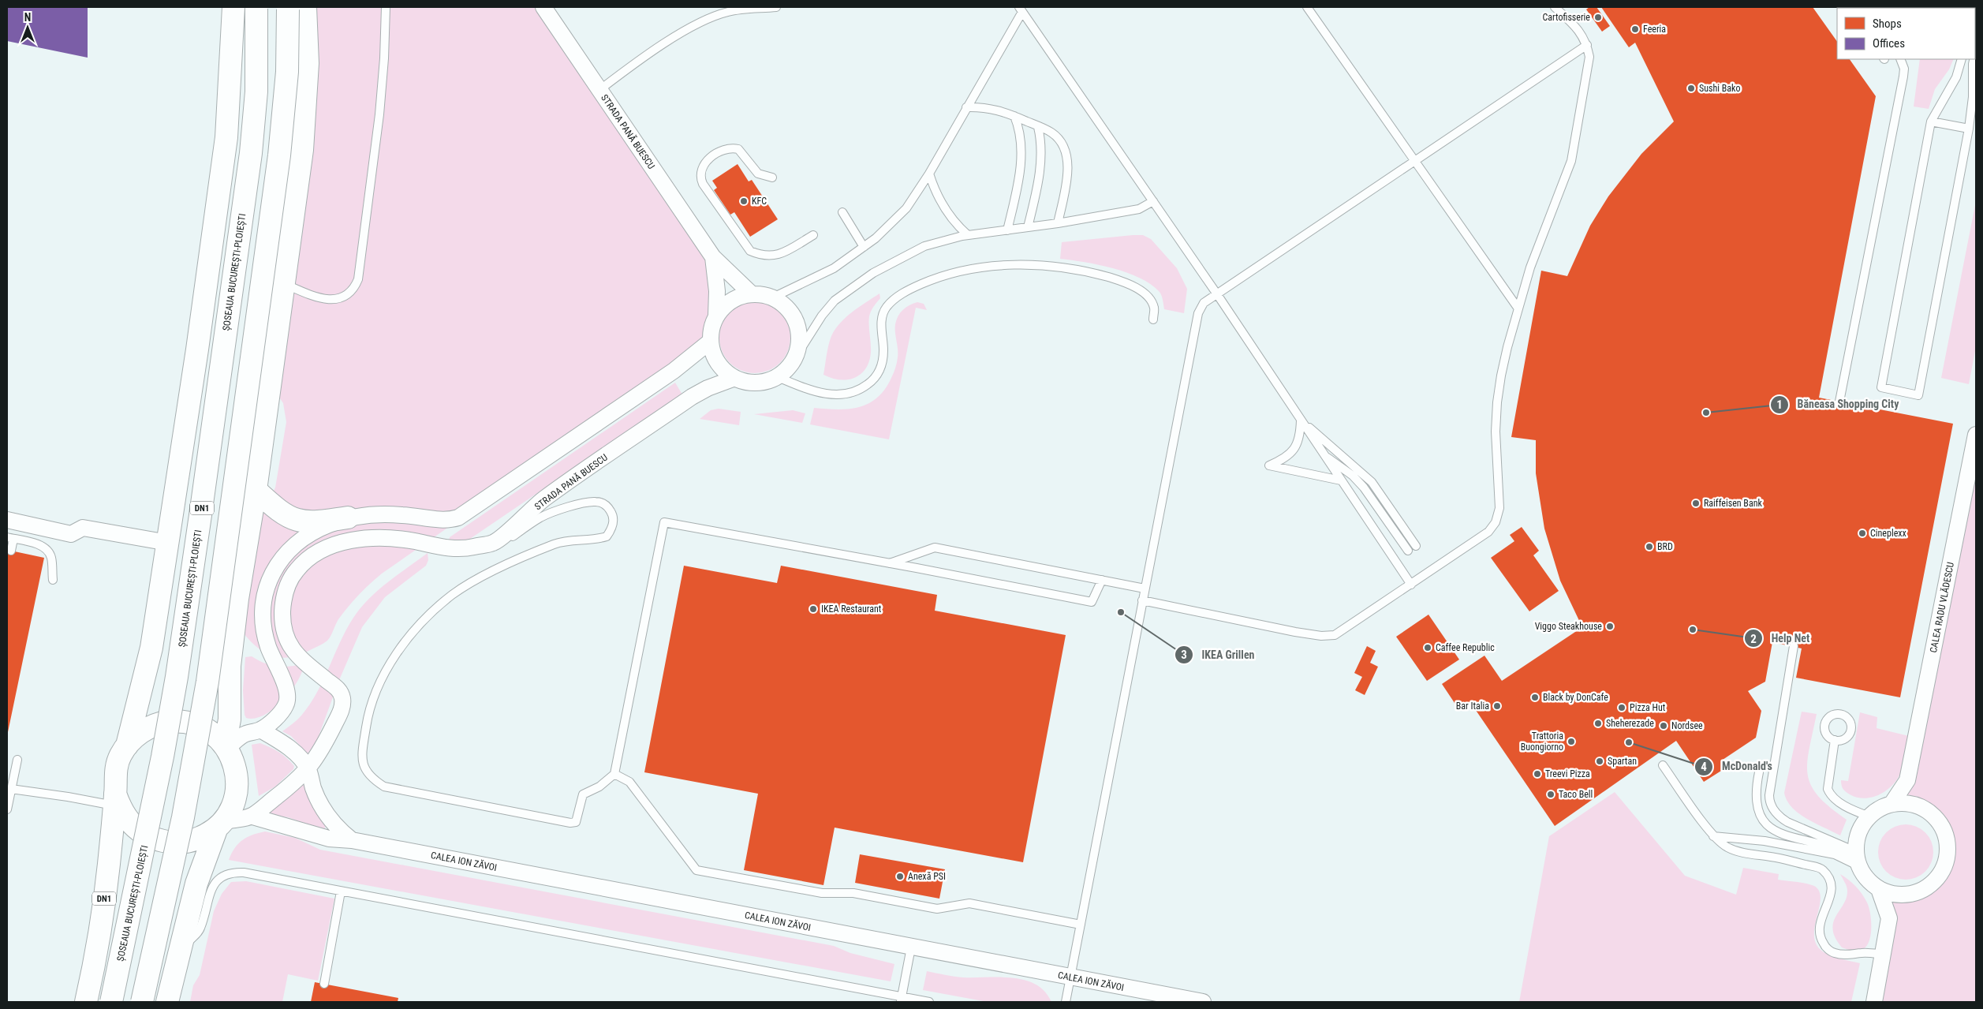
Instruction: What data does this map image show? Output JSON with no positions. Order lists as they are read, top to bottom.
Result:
{
  "streets": {
    "highway": ["ȘOSEAUA BUCUREȘTI-PLOIEȘTI", "DN1"],
    "street": ["STRADA PANĂ BUESCU", "CALEA RADU VLĂDESCU", "CALEA ION ZĂVOI"]
  },
  "crossings": [
    ["STRADA PANĂ BUESCU", "DN1"],
    ["STRADA PANĂ BUESCU", "CALEA ION ZĂVOI"],
    ["DN1", "CALEA ION ZĂVOI"]
  ],
  "places": [
    "Cartofisserie",
    "Feeria",
    "Sushi Bako",
    "KFC",
    "Băneasa Shopping City",
    "Raiffeisen Bank",
    "Cineplexx",
    "BRD",
    "IKEA Restaurant",
    "IKEA Grillen",
    "Viggo Steakhouse",
    "Help Net",
    "Caffee Republic",
    "Black by DonCafe",
    "Bar Italia",
    "Pizza Hut",
    "Sheherezade",
    "Nordsee",
    "Trattoria Buongiorno",
    "McDonald's",
    "Spartan",
    "Treevi Pizza",
    "Taco Bell",
    "Anexă PSI"
  ],
  "legend": ["Shops", "Offices"],
  "north": "top"
}
